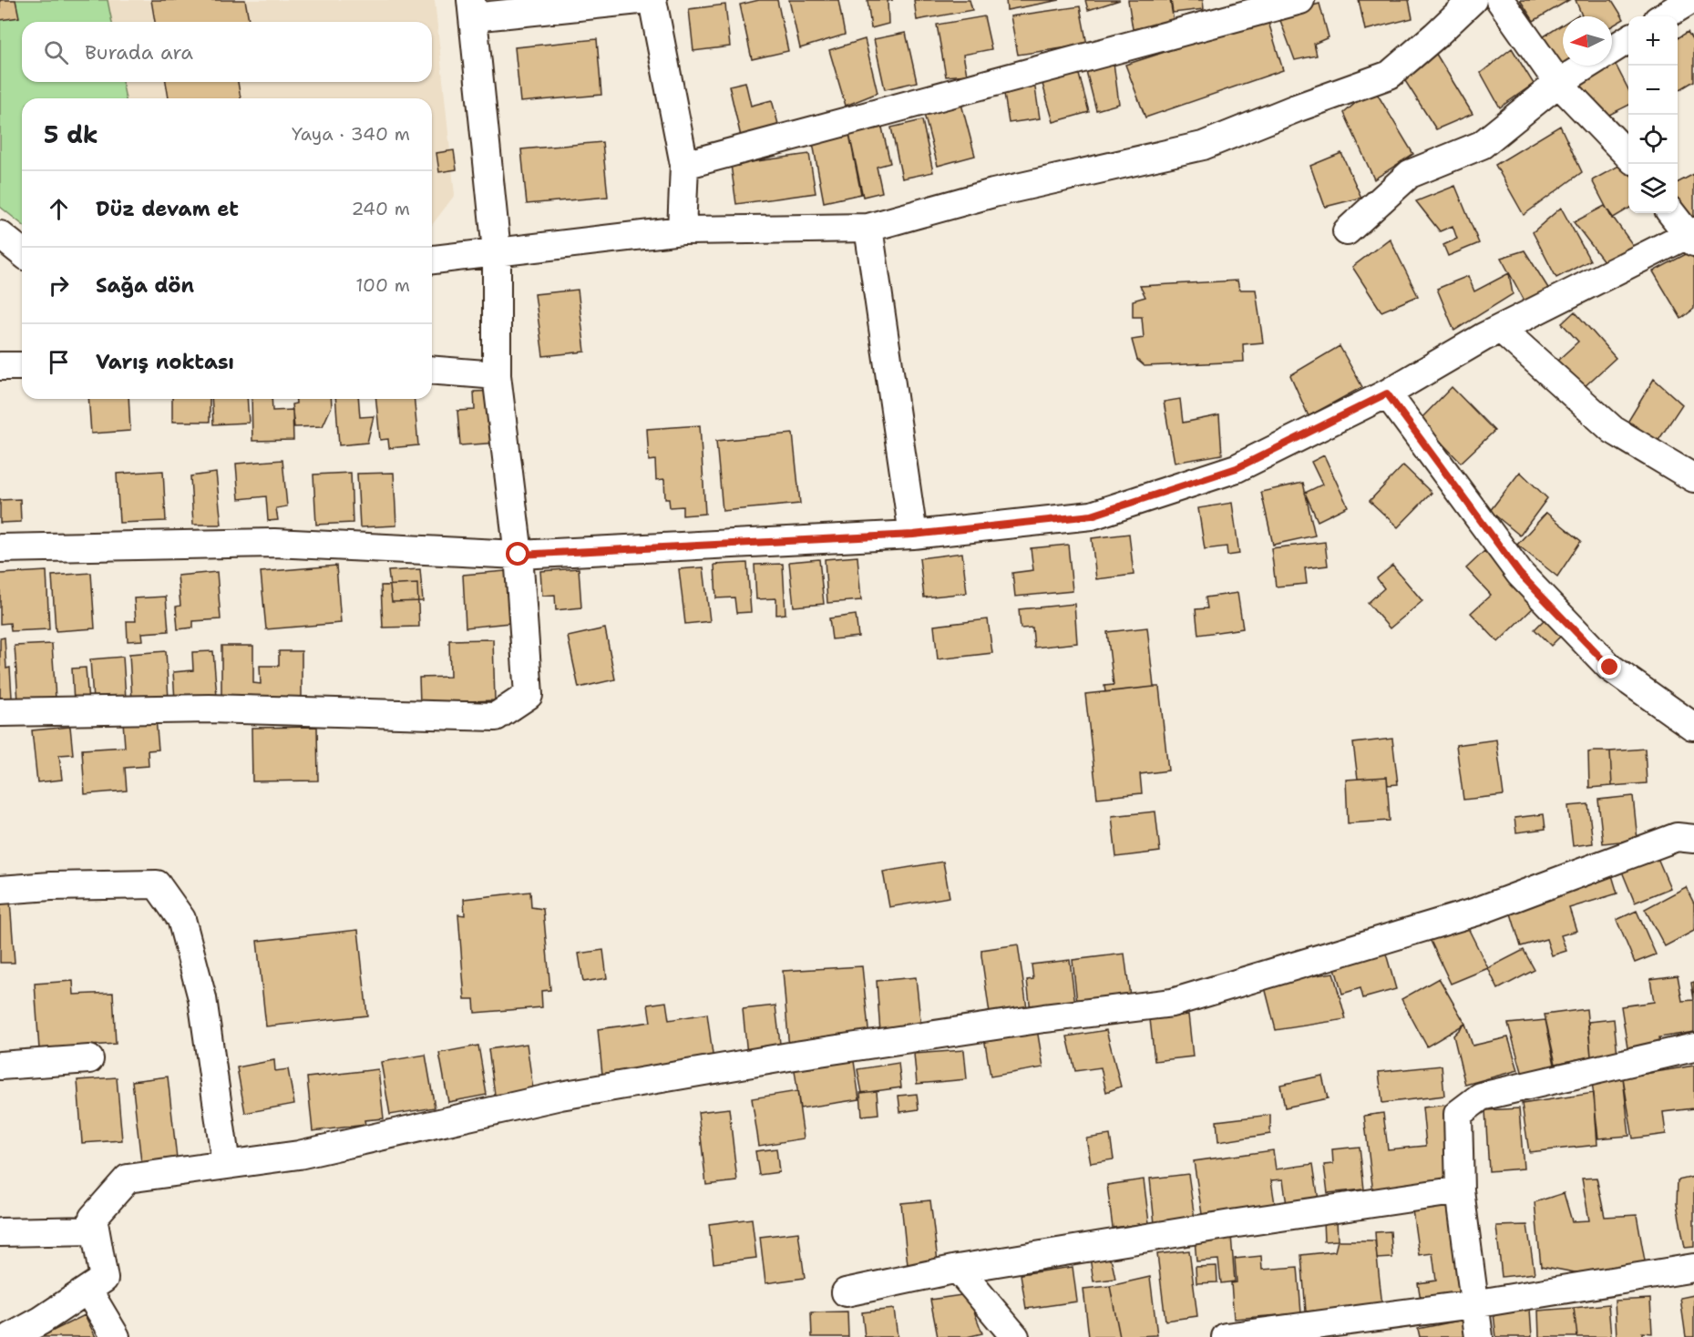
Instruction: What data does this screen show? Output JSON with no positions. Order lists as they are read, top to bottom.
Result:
{
  "north": "left",
  "page": {
    "map_buttons": ["+", "−"],
    "search": "Burada ara",
    "heading": ["5 dk", "Yaya · 340 m"],
    "list": [
      ["Düz devam et", "240 m"],
      ["Sağa dön", "100 m"],
      "Varış noktası"
    ]
  }
}
